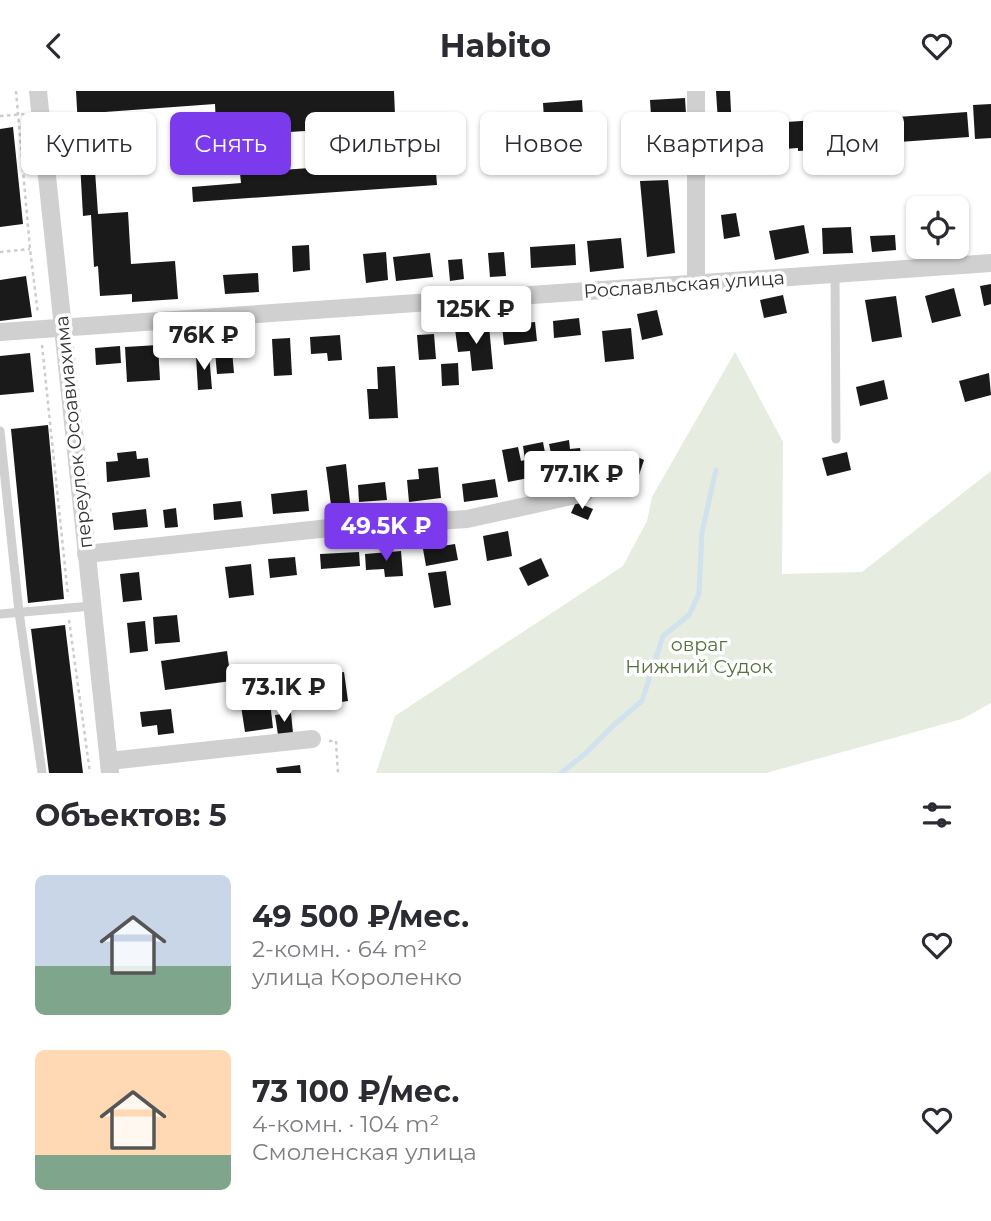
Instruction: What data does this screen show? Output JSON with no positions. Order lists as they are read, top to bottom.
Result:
{
  "streets": {
    "street": ["Рославльская улица", "переулок Осоавиахима"]
  },
  "crossings": [
    ["Рославльская улица", "переулок Осоавиахима"]
  ],
  "parks": ["овраг Нижний Судок"],
  "page": {
    "header": "Habito",
    "chip": [
      "Купить",
      "Снять",
      "Фильтры",
      "Новое",
      "Квартира",
      "Дом"
    ],
    "price": [
      "125K ₽",
      "76K ₽",
      "77.1K ₽",
      "49.5K ₽",
      "73.1K ₽"
    ],
    "heading": "Объектов: 5",
    "list": [
      {
        "name": "49 500 ₽/мес.",
        "note": "2-комн. · 64 m² · улица Короленко"
      },
      {
        "name": "73 100 ₽/мес.",
        "note": "4-комн. · 104 m² · Смоленская улица"
      }
    ]
  }
}
